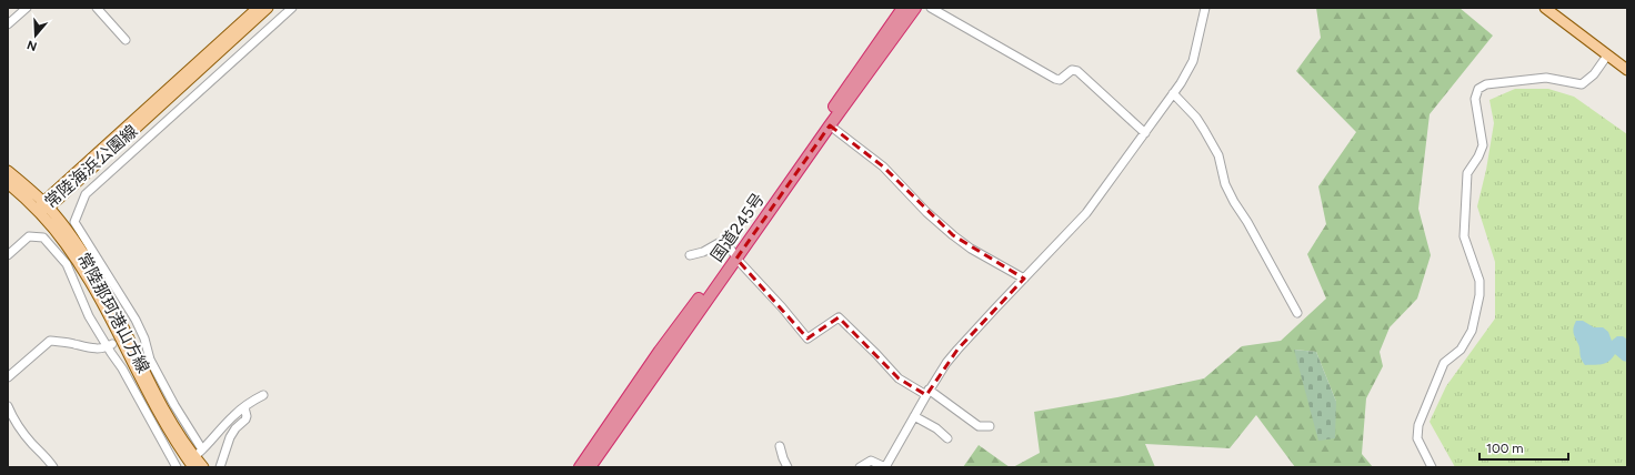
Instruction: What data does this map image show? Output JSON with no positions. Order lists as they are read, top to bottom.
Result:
{
  "streets": {
    "highway": ["国道245号"],
    "main road": ["常陸海浜公園線", "常陸那珂港山方線"]
  },
  "crossings": [
    ["常陸海浜公園線", "常陸那珂港山方線"]
  ],
  "scale_bar": "100 m",
  "north": "bottom"
}
